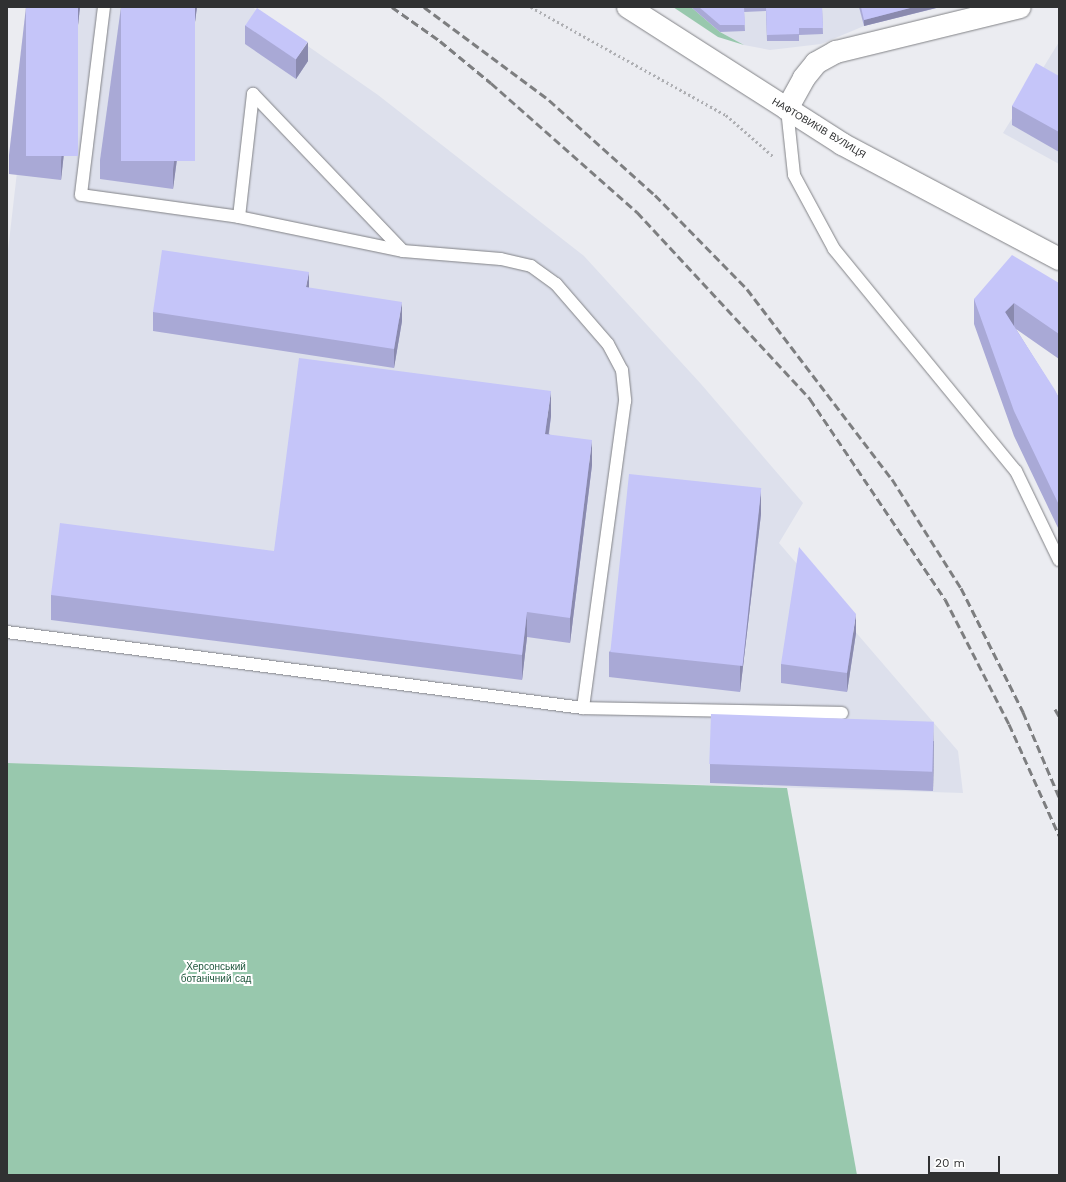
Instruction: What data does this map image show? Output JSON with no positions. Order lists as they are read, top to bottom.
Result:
{
  "streets": {
    "street": ["НАФТОВИКІВ ВУЛИЦЯ"]
  },
  "parks": ["Херсонський ботанічний сад"],
  "scale_bar": "20 m"
}
